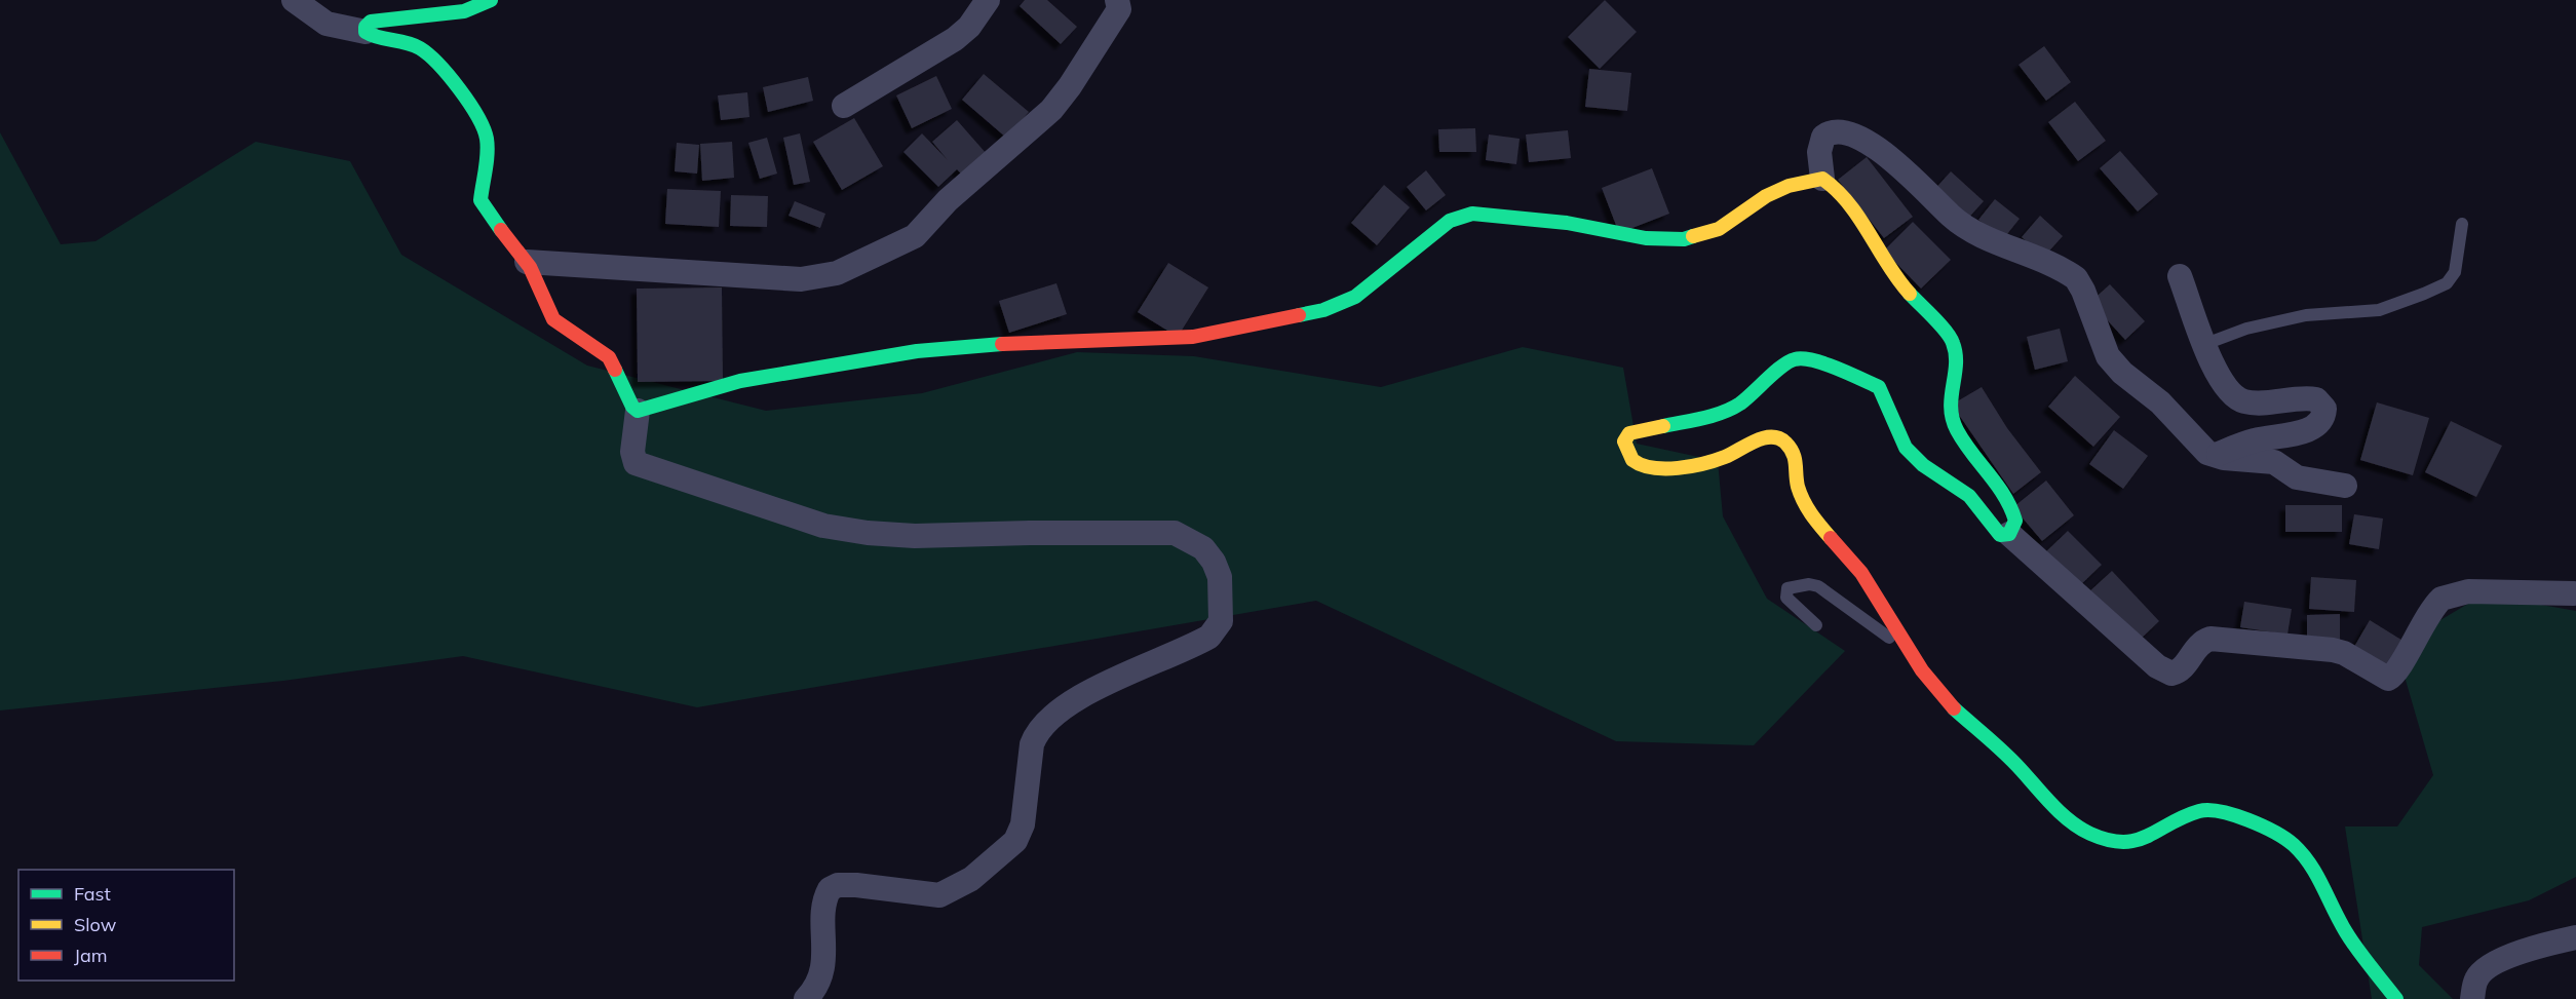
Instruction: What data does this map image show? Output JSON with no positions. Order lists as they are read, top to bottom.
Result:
{
  "legend": ["Fast", "Slow", "Jam"]
}
